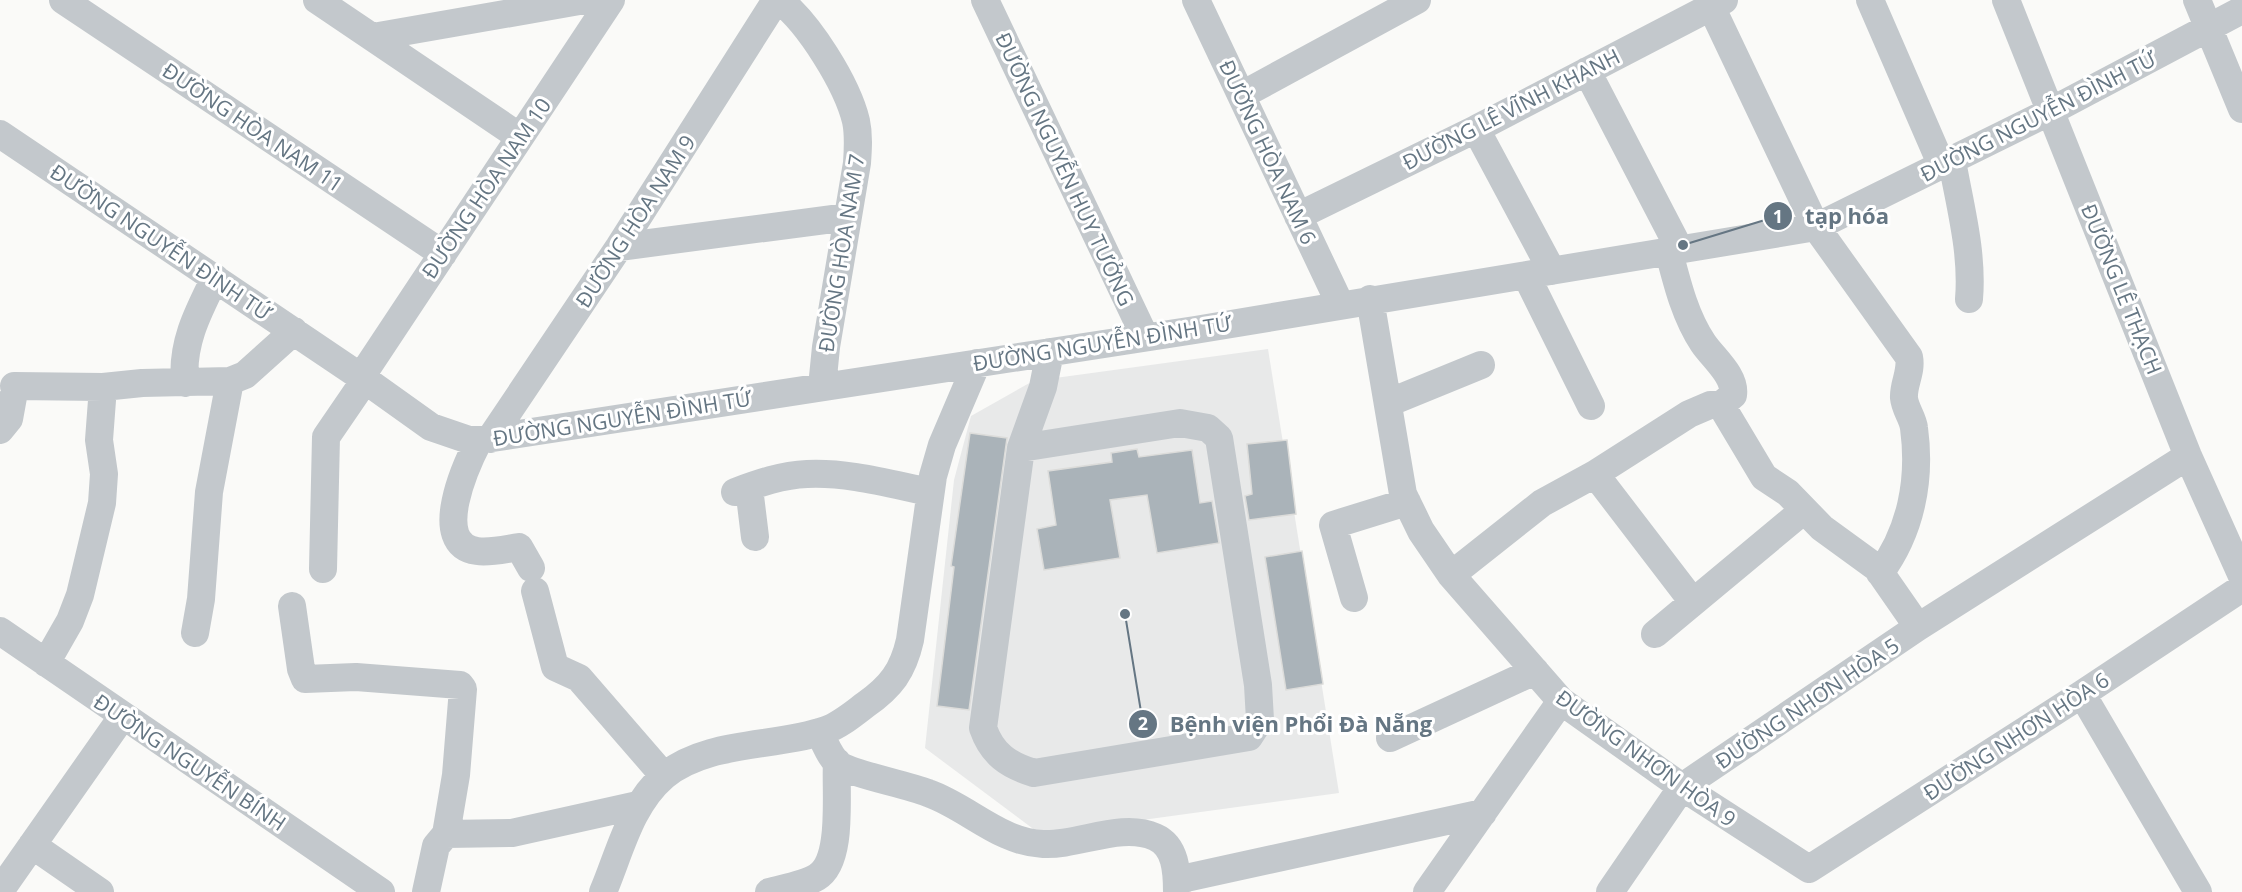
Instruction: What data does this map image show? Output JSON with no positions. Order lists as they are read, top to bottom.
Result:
{
  "streets": {
    "street": [
      "ĐƯỜNG LÊ VĨNH KHANH",
      "ĐƯỜNG NGUYỄN ĐÌNH TỨ",
      "ĐƯỜNG HÒA NAM 11",
      "ĐƯỜNG HÒA NAM 6",
      "ĐƯỜNG NGUYỄN HUY TƯỞNG",
      "ĐƯỜNG HÒA NAM 10",
      "ĐƯỜNG HÒA NAM 9",
      "ĐƯỜNG HÒA NAM 7",
      "ĐƯỜNG LÊ THẠCH",
      "ĐƯỜNG NHƠN HÒA 5",
      "ĐƯỜNG NHƠN HÒA 6",
      "ĐƯỜNG NHƠN HÒA 9",
      "ĐƯỜNG NGUYỄN BÍNH"
    ]
  },
  "crossings": [
    ["ĐƯỜNG LÊ VĨNH KHANH", "ĐƯỜNG HÒA NAM 6"],
    ["ĐƯỜNG NGUYỄN ĐÌNH TỨ", "ĐƯỜNG HÒA NAM 6"],
    ["ĐƯỜNG NGUYỄN ĐÌNH TỨ", "ĐƯỜNG NGUYỄN HUY TƯỞNG"],
    ["ĐƯỜNG NGUYỄN ĐÌNH TỨ", "ĐƯỜNG HÒA NAM 10"],
    ["ĐƯỜNG NGUYỄN ĐÌNH TỨ", "ĐƯỜNG HÒA NAM 9"],
    ["ĐƯỜNG NGUYỄN ĐÌNH TỨ", "ĐƯỜNG HÒA NAM 7"],
    ["ĐƯỜNG NGUYỄN ĐÌNH TỨ", "ĐƯỜNG LÊ THẠCH"],
    ["ĐƯỜNG NGUYỄN ĐÌNH TỨ", "ĐƯỜNG NHƠN HÒA 9"],
    ["ĐƯỜNG HÒA NAM 11", "ĐƯỜNG HÒA NAM 10"],
    ["ĐƯỜNG HÒA NAM 9", "ĐƯỜNG HÒA NAM 7"],
    ["ĐƯỜNG LÊ THẠCH", "ĐƯỜNG NHƠN HÒA 5"],
    ["ĐƯỜNG NHƠN HÒA 5", "ĐƯỜNG NHƠN HÒA 9"],
    ["ĐƯỜNG NHƠN HÒA 6", "ĐƯỜNG NHƠN HÒA 9"]
  ],
  "places": ["tạp hóa", "Bệnh viện Phổi Đà Nẵng"]
}
